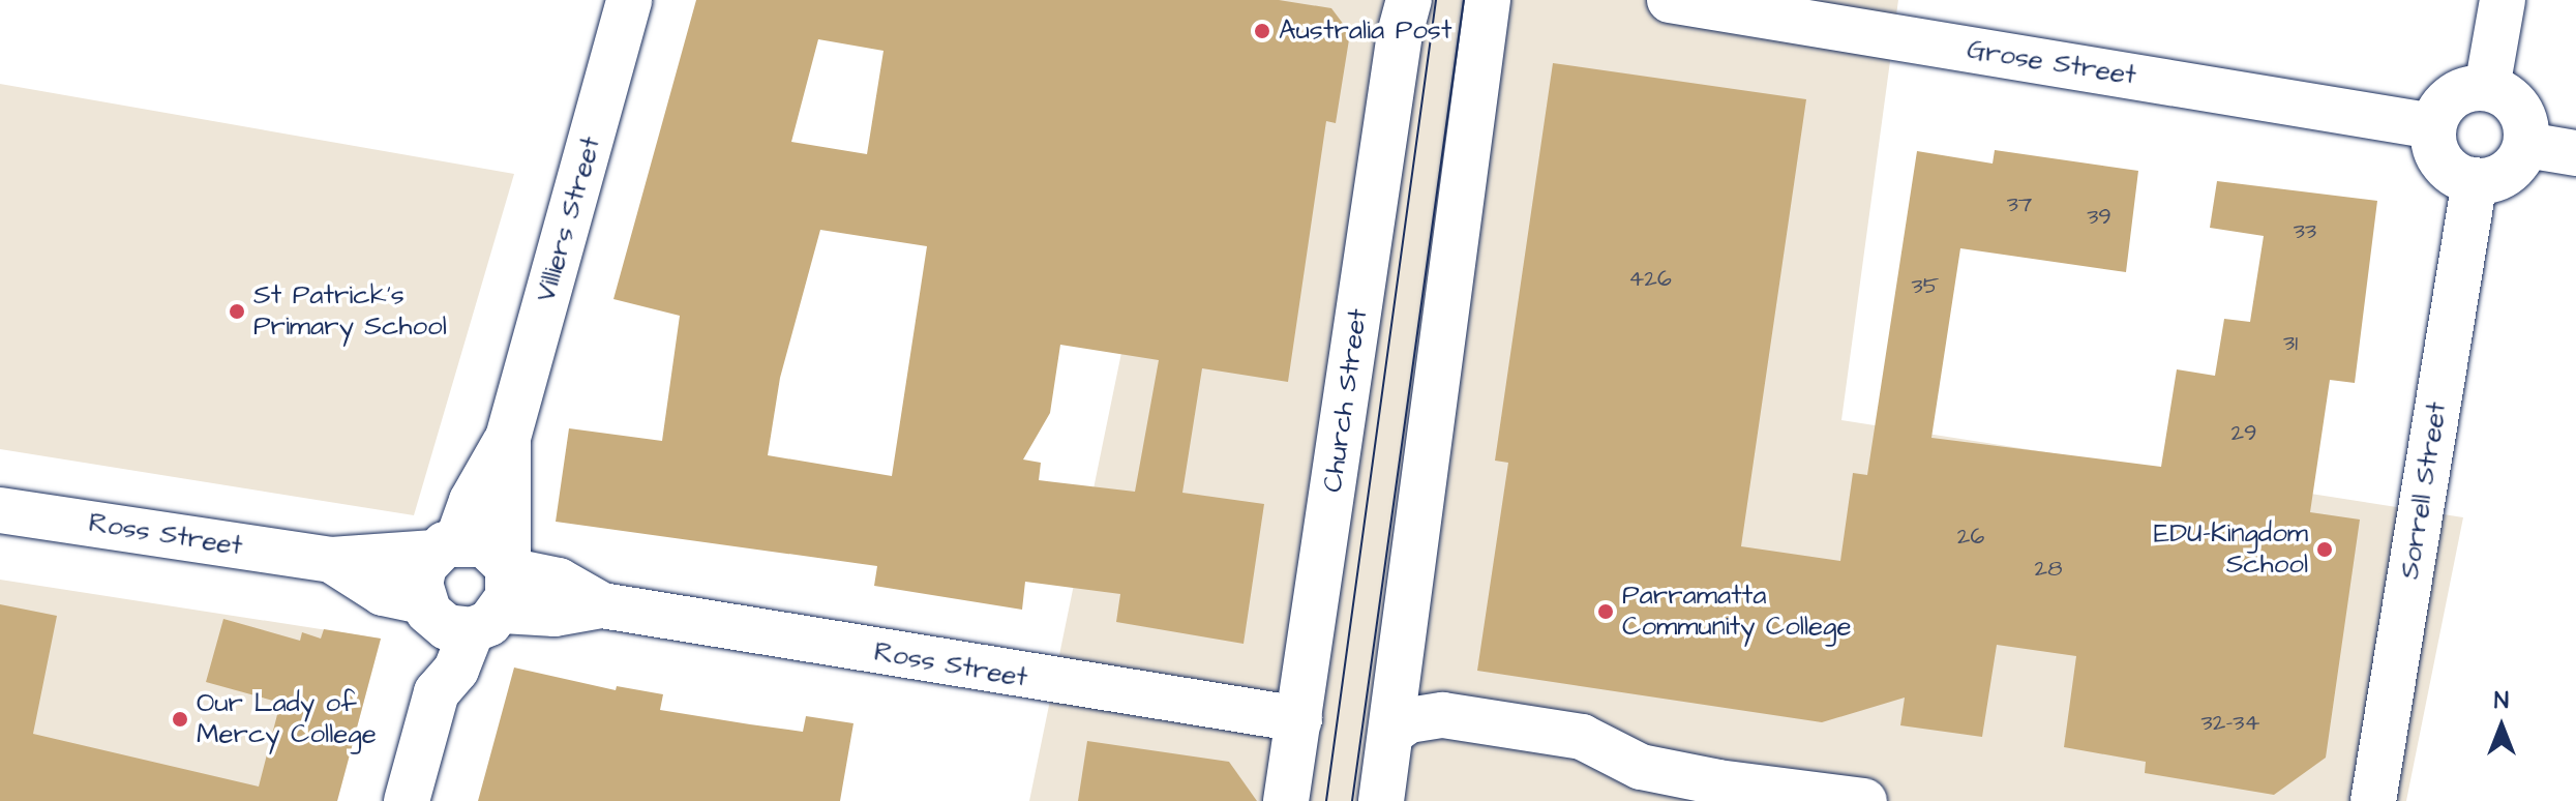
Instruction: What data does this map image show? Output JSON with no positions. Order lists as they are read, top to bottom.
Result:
{
  "streets": {
    "street": [
      "Grose Street",
      "Villiers Street",
      "Church Street",
      "Sorrell Street",
      "Ross Street"
    ]
  },
  "crossings": [
    ["Grose Street", "Sorrell Street"],
    ["Church Street", "Ross Street"]
  ],
  "places": [
    "Australia Post",
    "St Patrick's Primary School",
    "EDU-Kingdom School",
    "Parramatta Community College",
    "Our Lady of Mercy College"
  ],
  "house_numbers": [
    "37",
    "39",
    "33",
    "426",
    "35",
    "31",
    "29",
    "26",
    "28",
    "32-34"
  ],
  "north": "top"
}
